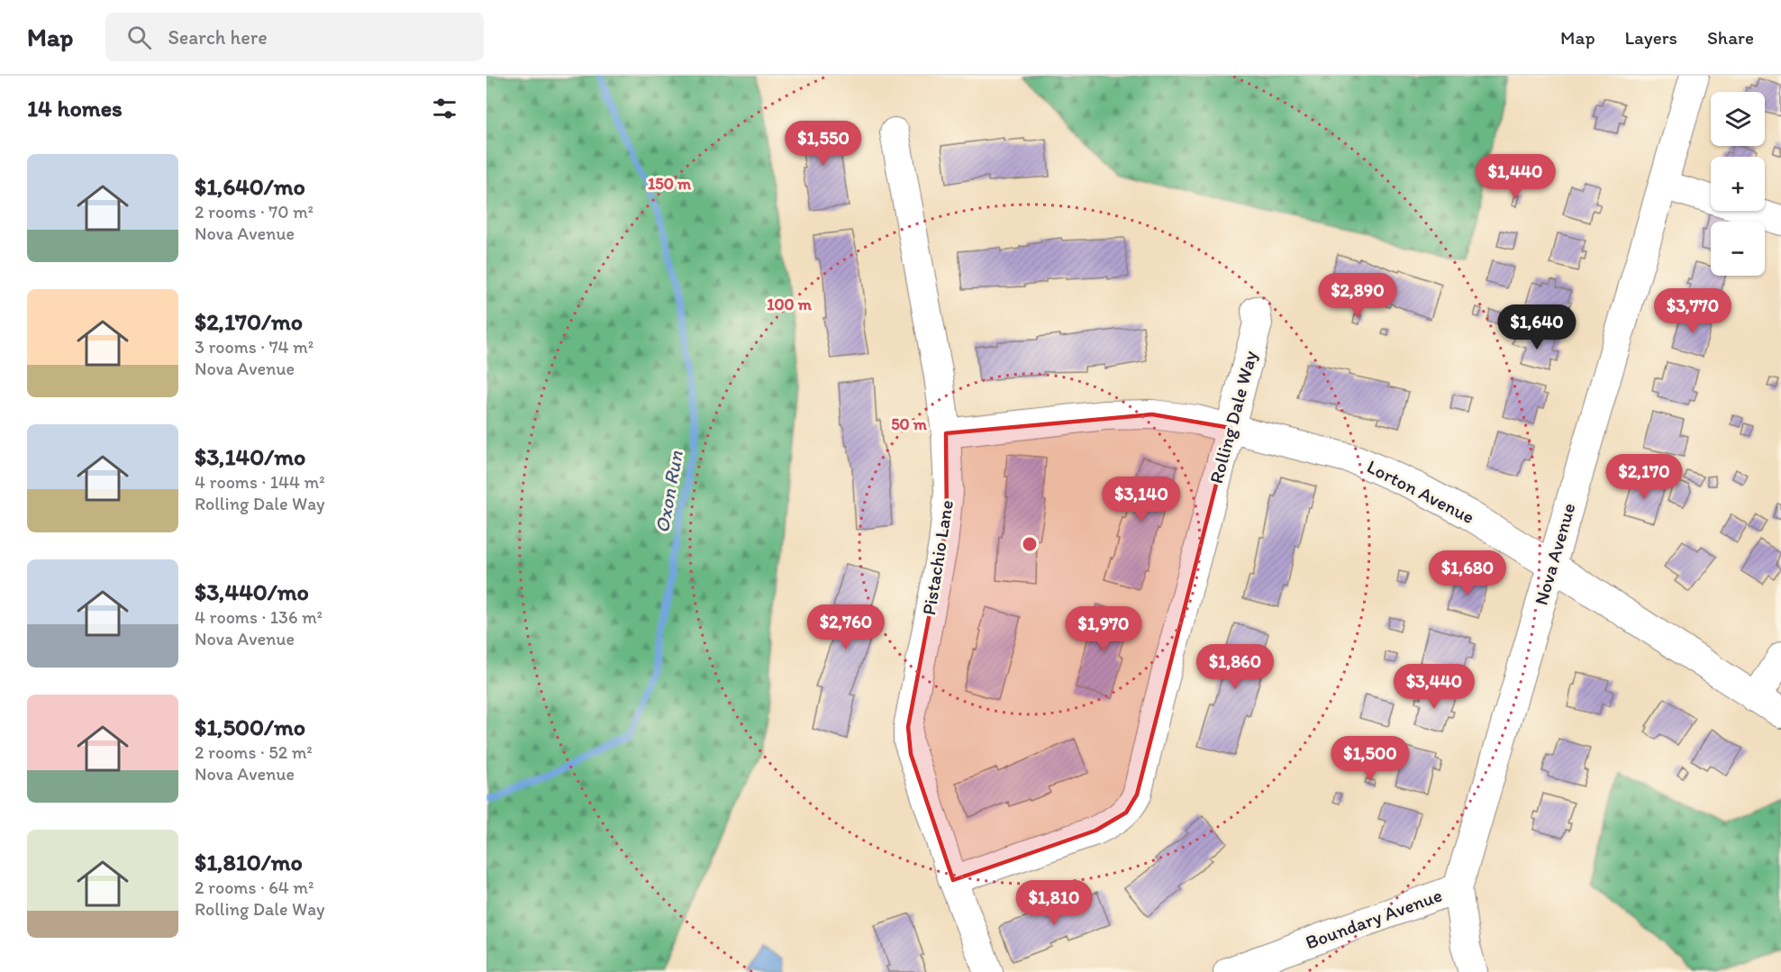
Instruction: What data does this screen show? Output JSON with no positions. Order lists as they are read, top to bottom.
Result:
{
  "streets": {
    "street": [
      "Rolling Dale Way",
      "Lorton Avenue",
      "Nova Avenue",
      "Pistachio Lane",
      "Boundary Avenue"
    ]
  },
  "crossings": [
    ["Rolling Dale Way", "Lorton Avenue"],
    ["Rolling Dale Way", "Pistachio Lane"],
    ["Lorton Avenue", "Nova Avenue"],
    ["Lorton Avenue", "Pistachio Lane"],
    ["Nova Avenue", "Boundary Avenue"]
  ],
  "water": ["Oxon Run"],
  "page": {
    "header": "Map",
    "search": "Search here",
    "nav": ["Map", "Layers", "Share"],
    "heading": "14 homes",
    "map_buttons": ["+", "−"],
    "price": [
      "$1,550",
      "$1,440",
      "$2,890",
      "$3,770",
      "$1,640",
      "$2,170",
      "$3,140",
      "$1,680",
      "$2,760",
      "$1,970",
      "$1,860",
      "$3,440",
      "$1,500",
      "$1,810"
    ],
    "list": [
      {
        "name": "$1,640/mo",
        "note": "2 rooms · 70 m² · Nova Avenue"
      },
      {
        "name": "$2,170/mo",
        "note": "3 rooms · 74 m² · Nova Avenue"
      },
      {
        "name": "$3,140/mo",
        "note": "4 rooms · 144 m² · Rolling Dale Way"
      },
      {
        "name": "$3,440/mo",
        "note": "4 rooms · 136 m² · Nova Avenue"
      },
      {
        "name": "$1,500/mo",
        "note": "2 rooms · 52 m² · Nova Avenue"
      },
      {
        "name": "$1,810/mo",
        "note": "2 rooms · 64 m² · Rolling Dale Way"
      }
    ]
  },
  "rings": ["150 m", "100 m", "50 m"]
}
